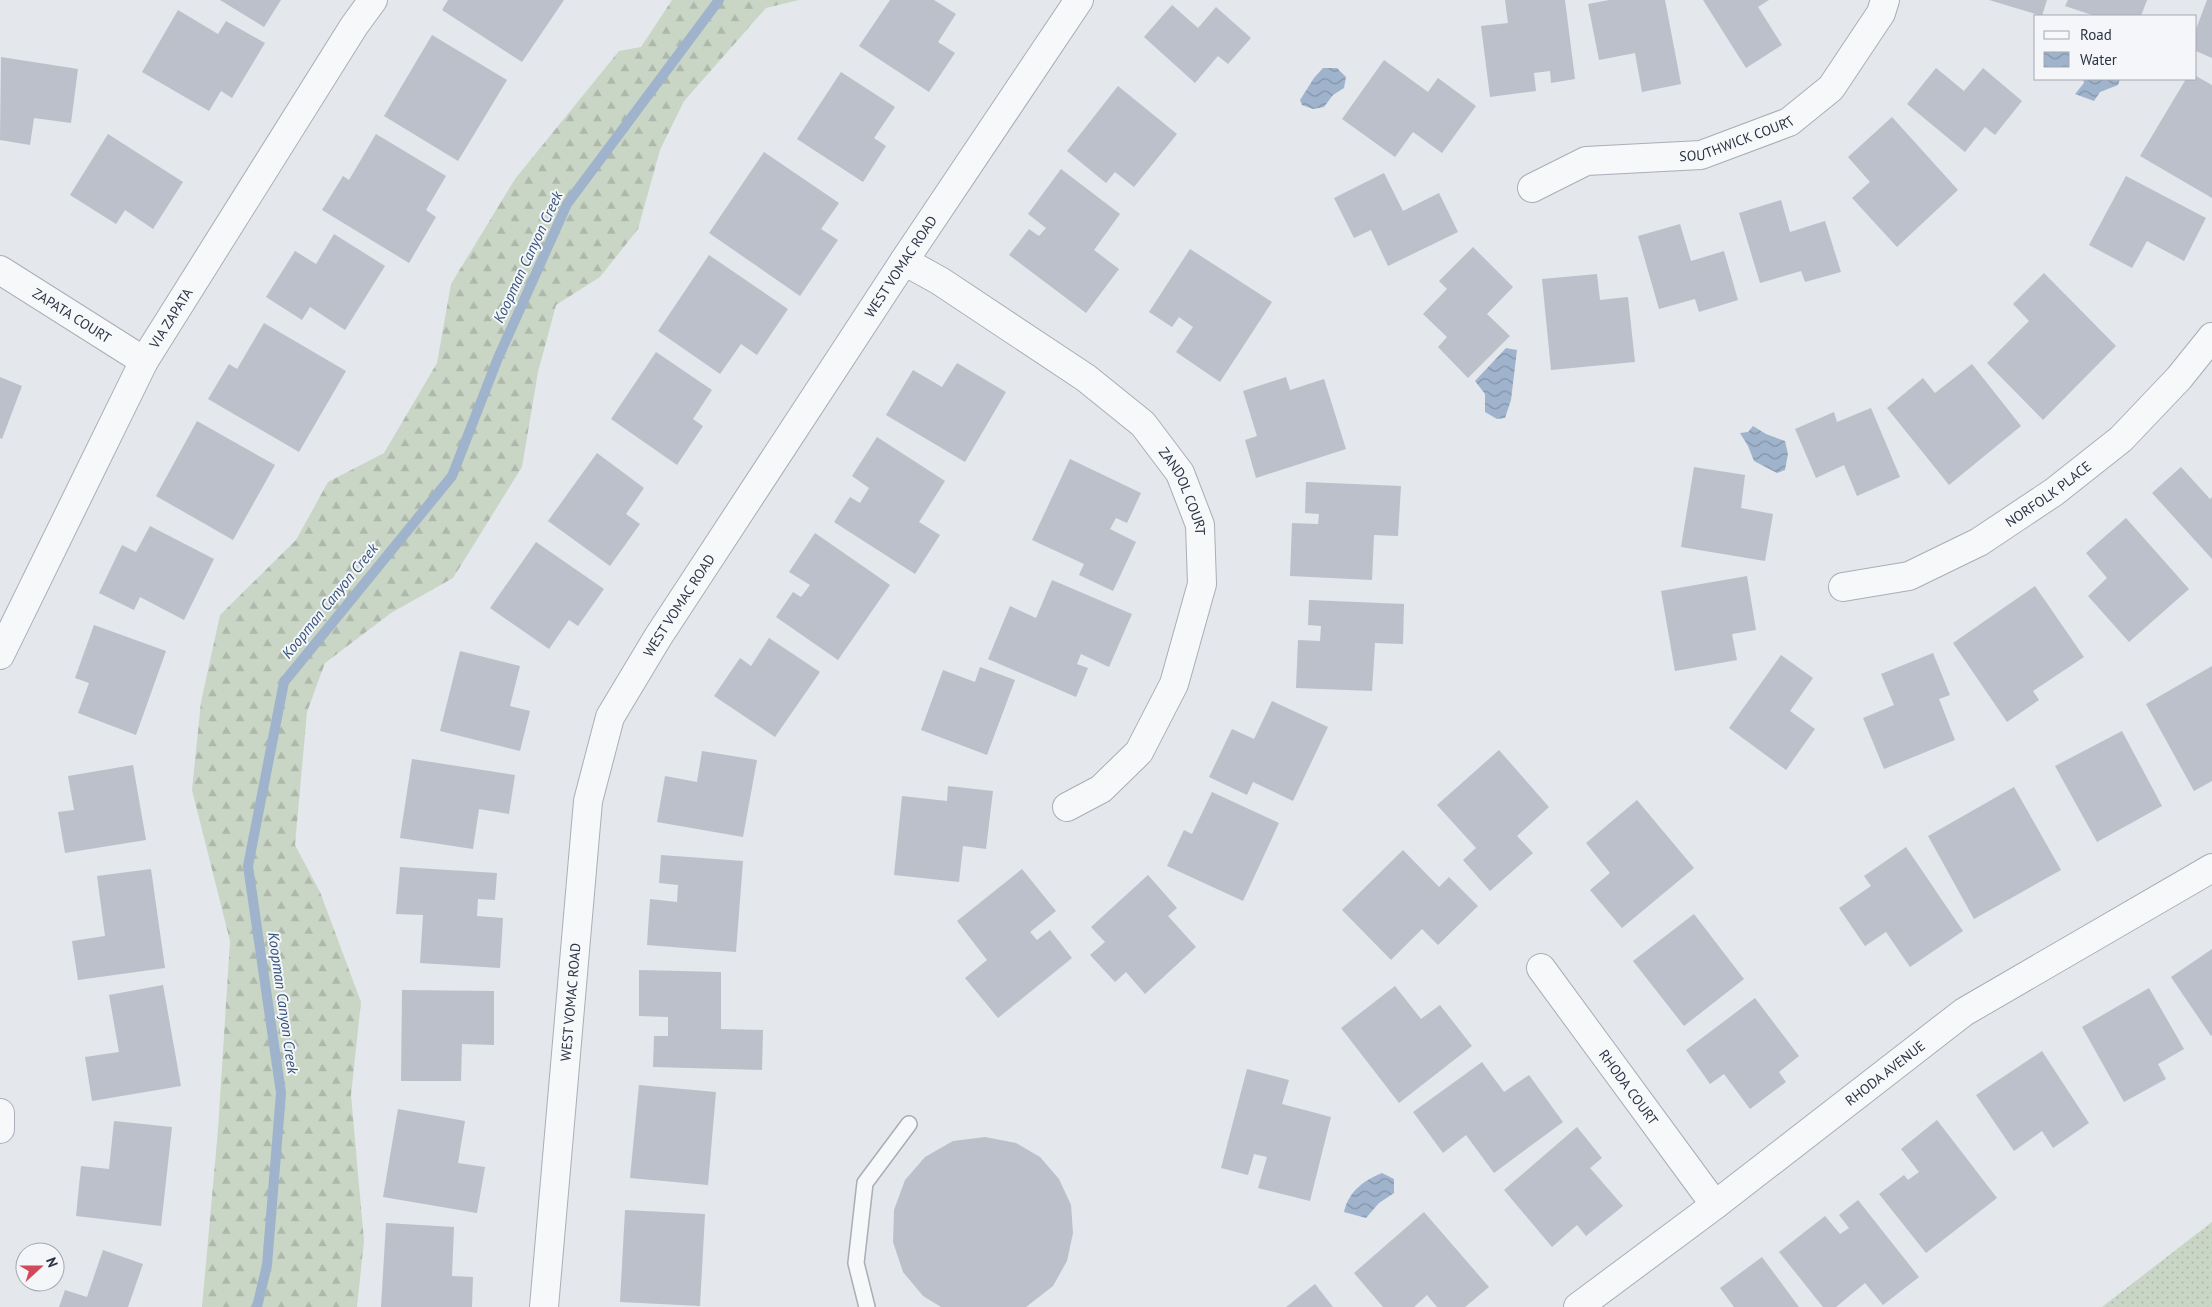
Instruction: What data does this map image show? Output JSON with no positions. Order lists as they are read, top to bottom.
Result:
{
  "streets": {
    "street": [
      "SOUTHWICK COURT",
      "WEST VOMAC ROAD",
      "ZAPATA COURT",
      "VIA ZAPATA",
      "ZANDOL COURT",
      "NORFOLK PLACE",
      "RHODA AVENUE",
      "RHODA COURT"
    ]
  },
  "crossings": [
    ["WEST VOMAC ROAD", "ZANDOL COURT"],
    ["ZAPATA COURT", "VIA ZAPATA"],
    ["RHODA AVENUE", "RHODA COURT"]
  ],
  "water": ["Koopman Canyon Creek"],
  "legend": ["Road", "Water"],
  "north": "right"
}
